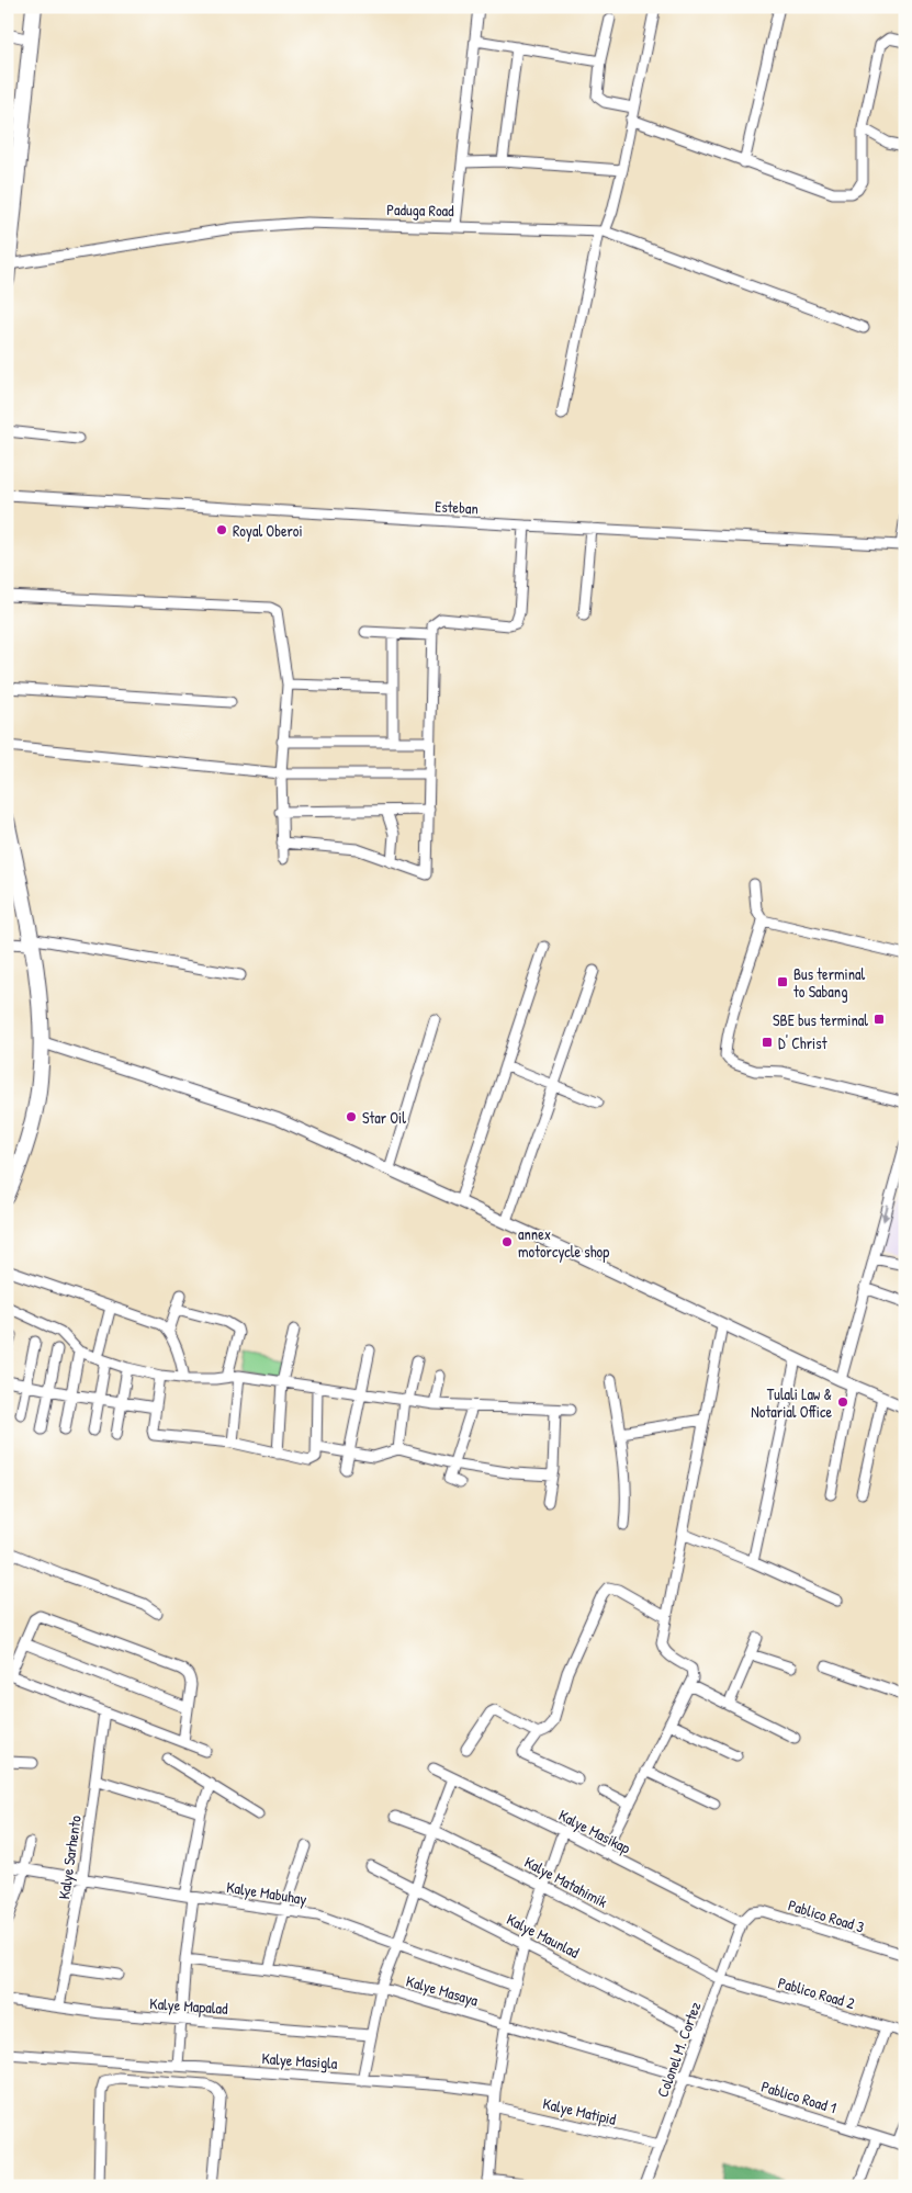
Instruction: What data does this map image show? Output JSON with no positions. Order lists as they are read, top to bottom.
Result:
{
  "streets": {
    "street": [
      "Paduga Road",
      "Esteban",
      "Kalye Masikap",
      "Kalye Sarhento",
      "Kalye Matahimik",
      "Kalye Mabuhay",
      "Pablico Road 3",
      "Kalye Maunlad",
      "Kalye Masaya",
      "Pablico Road 2",
      "Kalye Mapalad",
      "Colonel M. Cortez",
      "Kalye Masigla",
      "Pablico Road 1",
      "Kalye Matipid"
    ]
  },
  "crossings": [
    ["Kalye Masikap", "Pablico Road 3"],
    ["Kalye Masikap", "Colonel M. Cortez"],
    ["Kalye Sarhento", "Kalye Mabuhay"],
    ["Kalye Sarhento", "Kalye Mapalad"],
    ["Kalye Matahimik", "Pablico Road 2"],
    ["Kalye Matahimik", "Colonel M. Cortez"],
    ["Pablico Road 3", "Colonel M. Cortez"],
    ["Kalye Maunlad", "Colonel M. Cortez"],
    ["Kalye Masaya", "Colonel M. Cortez"],
    ["Kalye Masaya", "Pablico Road 1"],
    ["Pablico Road 2", "Colonel M. Cortez"],
    ["Colonel M. Cortez", "Pablico Road 1"],
    ["Colonel M. Cortez", "Kalye Matipid"]
  ],
  "places": {
    "other": [
      "Royal Oberoi",
      "Star Oil",
      "annex motorcycle shop",
      "Tulali Law & Notarial Office"
    ],
    "transit": ["Bus terminal to Sabang", "SBE bus terminal", "D' Christ"]
  }
}
